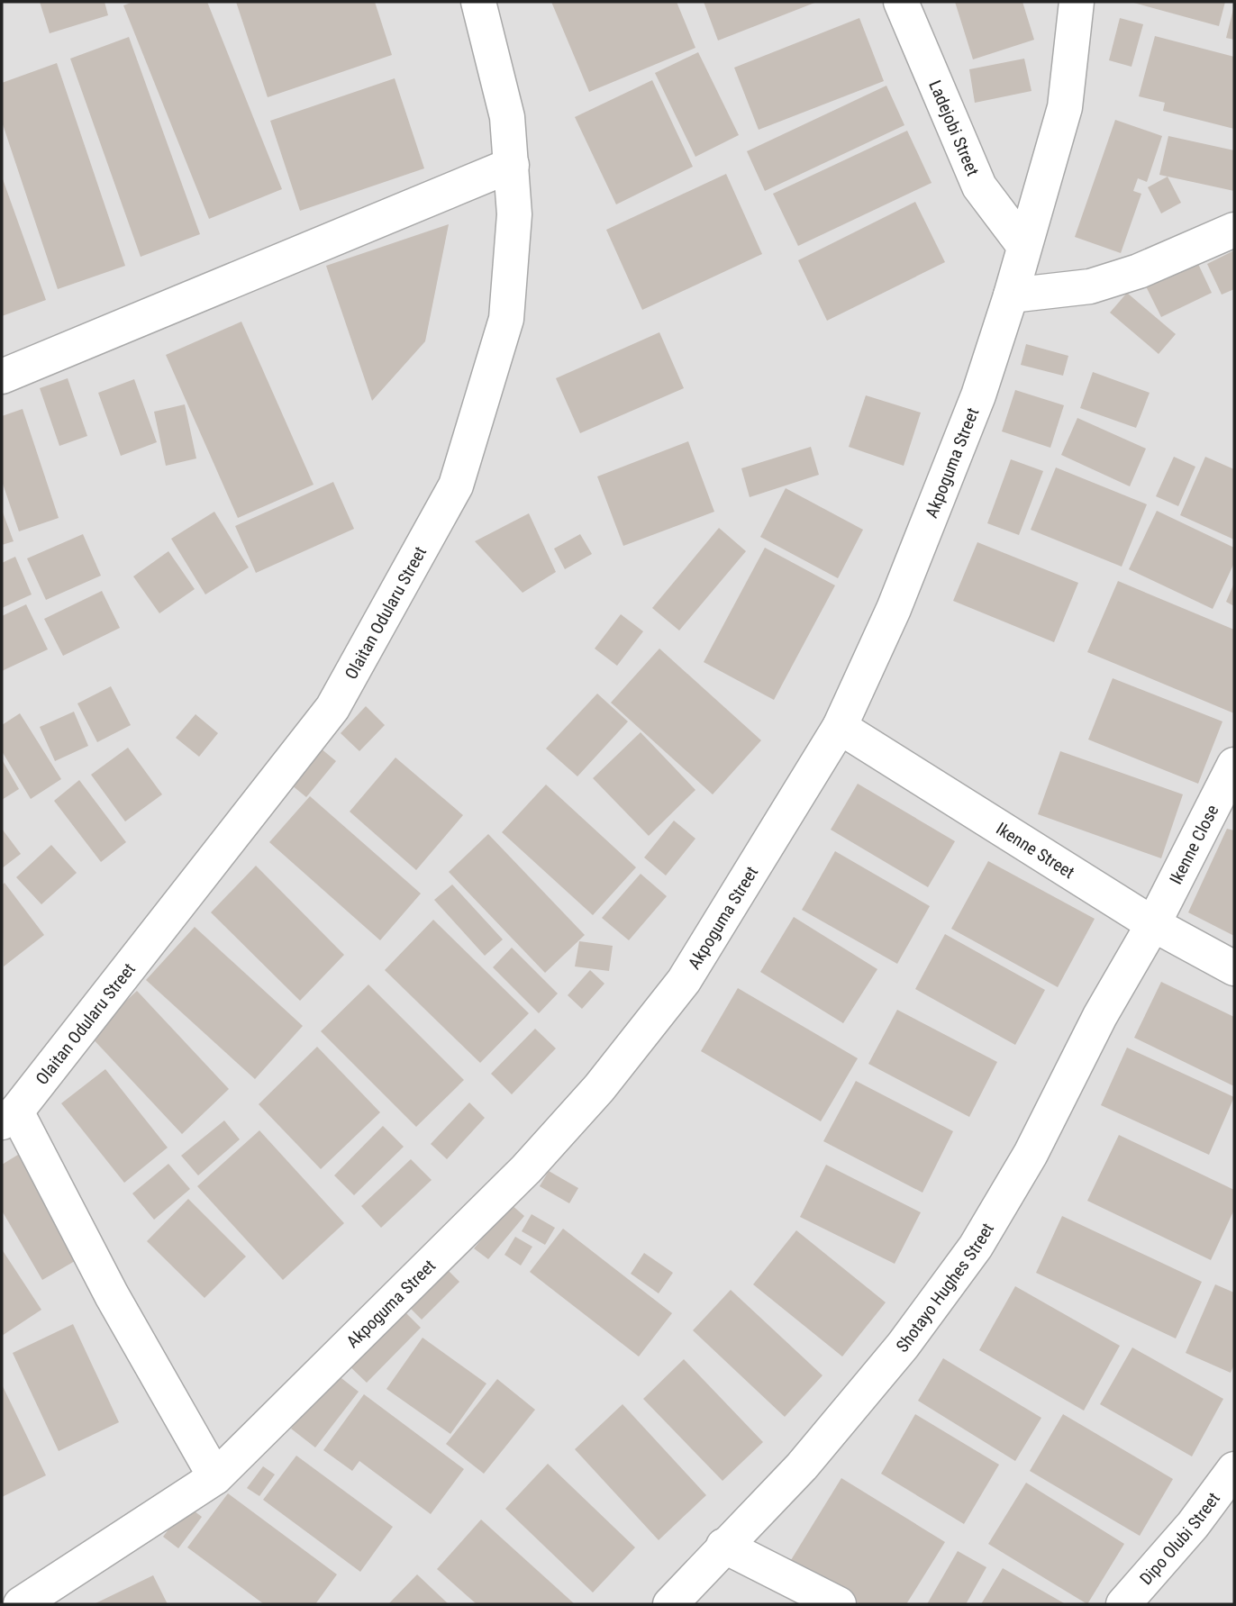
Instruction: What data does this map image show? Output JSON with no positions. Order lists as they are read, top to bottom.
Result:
{
  "streets": {
    "street": [
      "Ladejobi Street",
      "Akpoguma Street",
      "Olaitan Odularu Street",
      "Ikenne Close",
      "Ikenne Street",
      "Shotayo Hughes Street",
      "Dipo Olubi Street"
    ]
  },
  "crossings": [
    ["Ladejobi Street", "Akpoguma Street"],
    ["Akpoguma Street", "Ikenne Street"],
    ["Ikenne Close", "Ikenne Street"],
    ["Ikenne Close", "Shotayo Hughes Street"],
    ["Ikenne Street", "Shotayo Hughes Street"]
  ]
}
